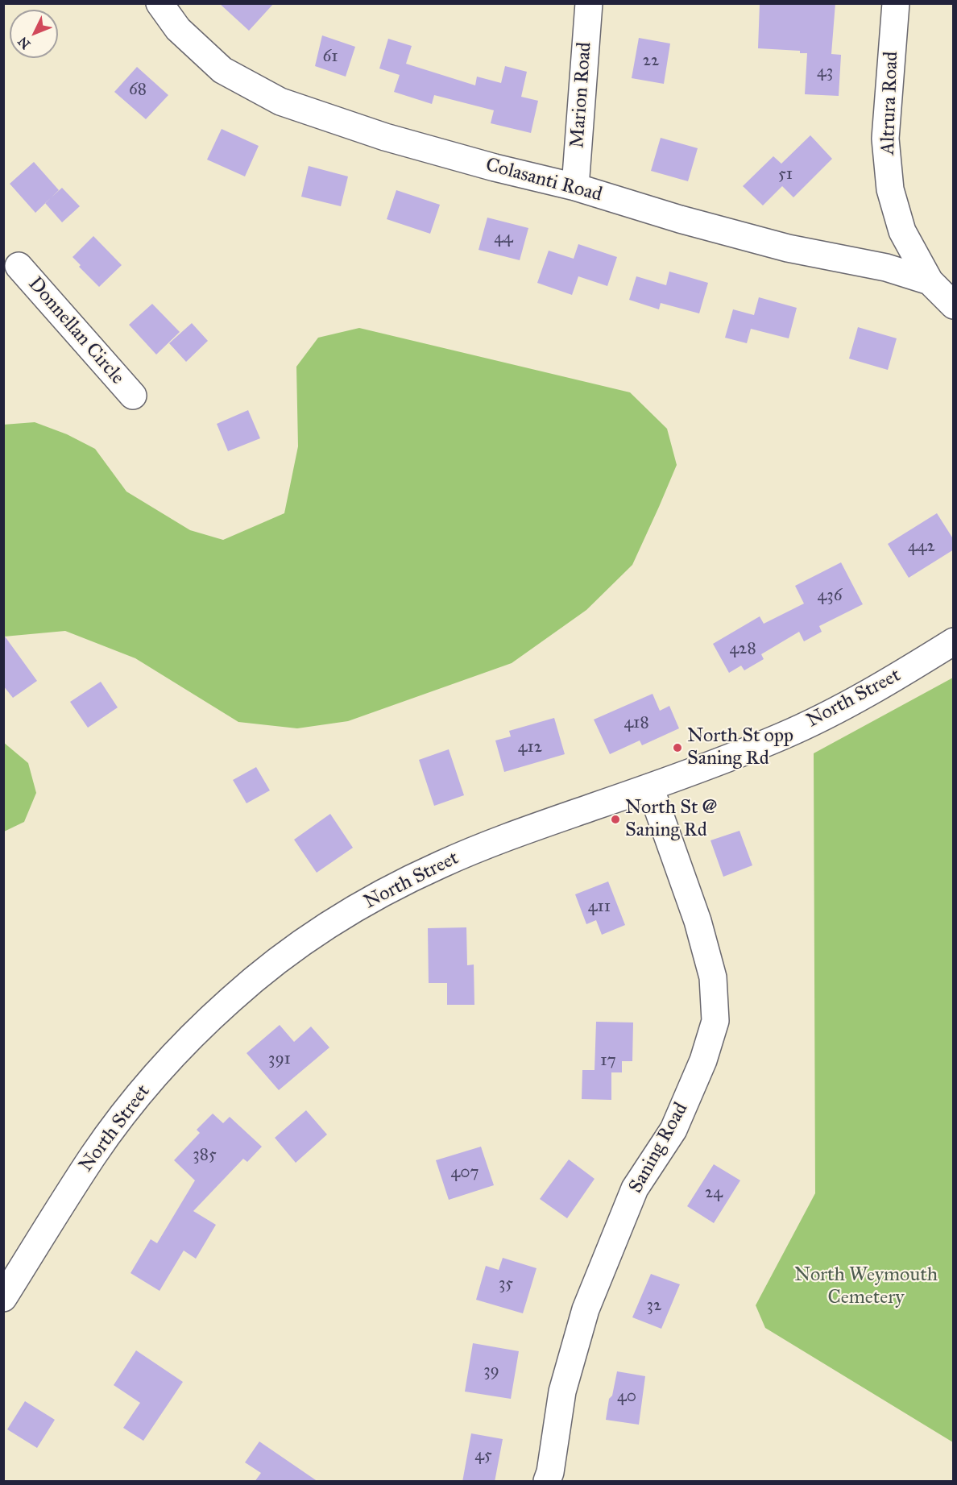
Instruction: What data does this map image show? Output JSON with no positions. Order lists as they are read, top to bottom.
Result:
{
  "streets": {
    "street": [
      "Marion Road",
      "Altrura Road",
      "Colasanti Road",
      "Donnellan Circle",
      "North Street",
      "Saning Road"
    ]
  },
  "crossings": [
    ["Marion Road", "Colasanti Road"],
    ["Altrura Road", "Colasanti Road"],
    ["North Street", "Saning Road"]
  ],
  "parks": ["North Weymouth Cemetery"],
  "places": ["North St opp Saning Rd", "North St @ Saning Rd"],
  "house_numbers": [
    "61",
    "22",
    "43",
    "68",
    "51",
    "44",
    "442",
    "436",
    "428",
    "418",
    "412",
    "411",
    "391",
    "17",
    "385",
    "407",
    "24",
    "35",
    "32",
    "39",
    "40",
    "45"
  ],
  "north": "bottom left"
}
